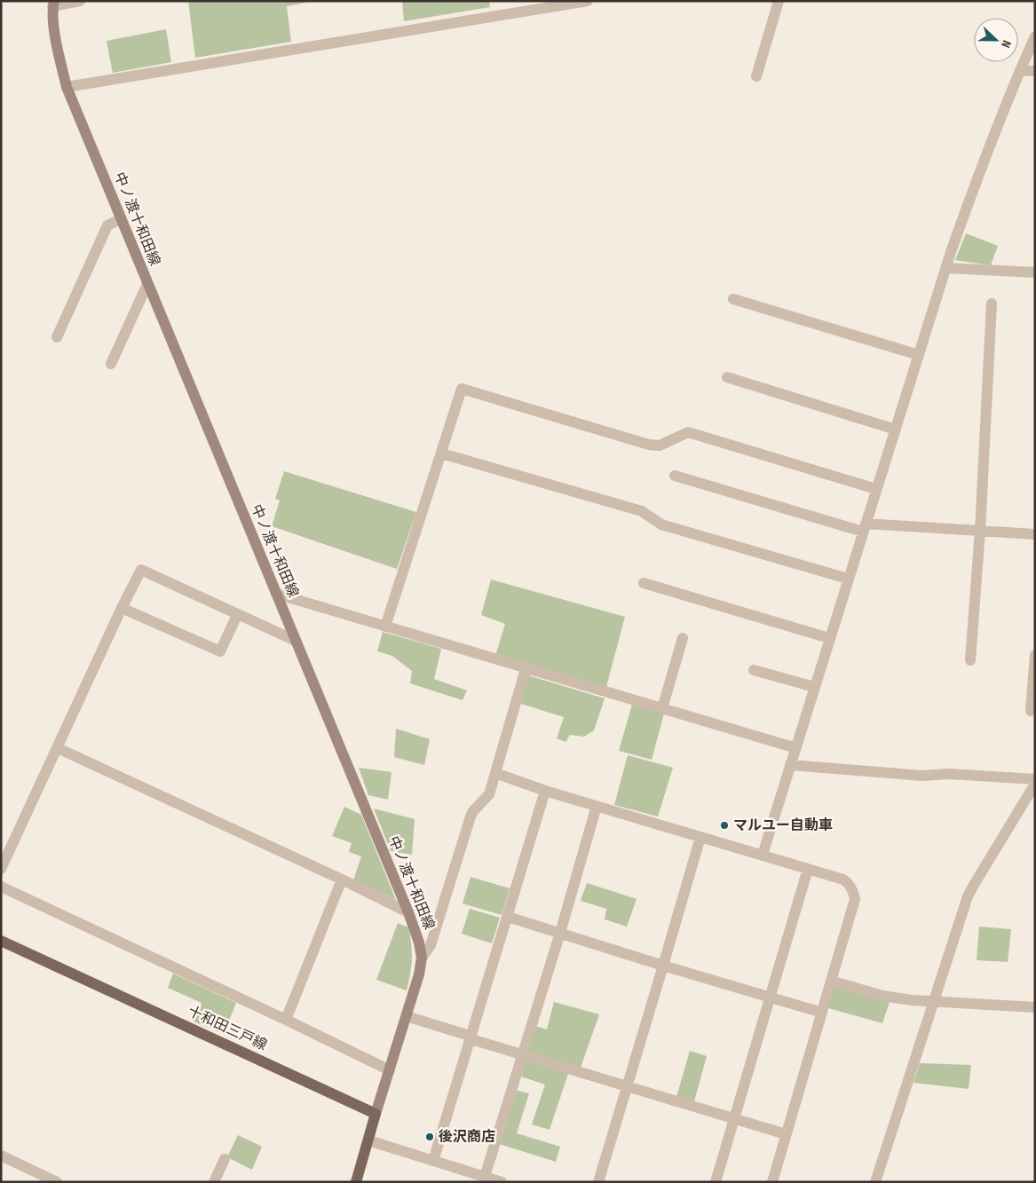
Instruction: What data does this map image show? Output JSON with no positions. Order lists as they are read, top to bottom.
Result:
{
  "streets": {
    "main road": ["中ノ渡十和田線", "十和田三戸線"]
  },
  "crossings": [
    ["中ノ渡十和田線", "十和田三戸線"]
  ],
  "places": ["マルユー自動車", "後沢商店"],
  "north": "right"
}
